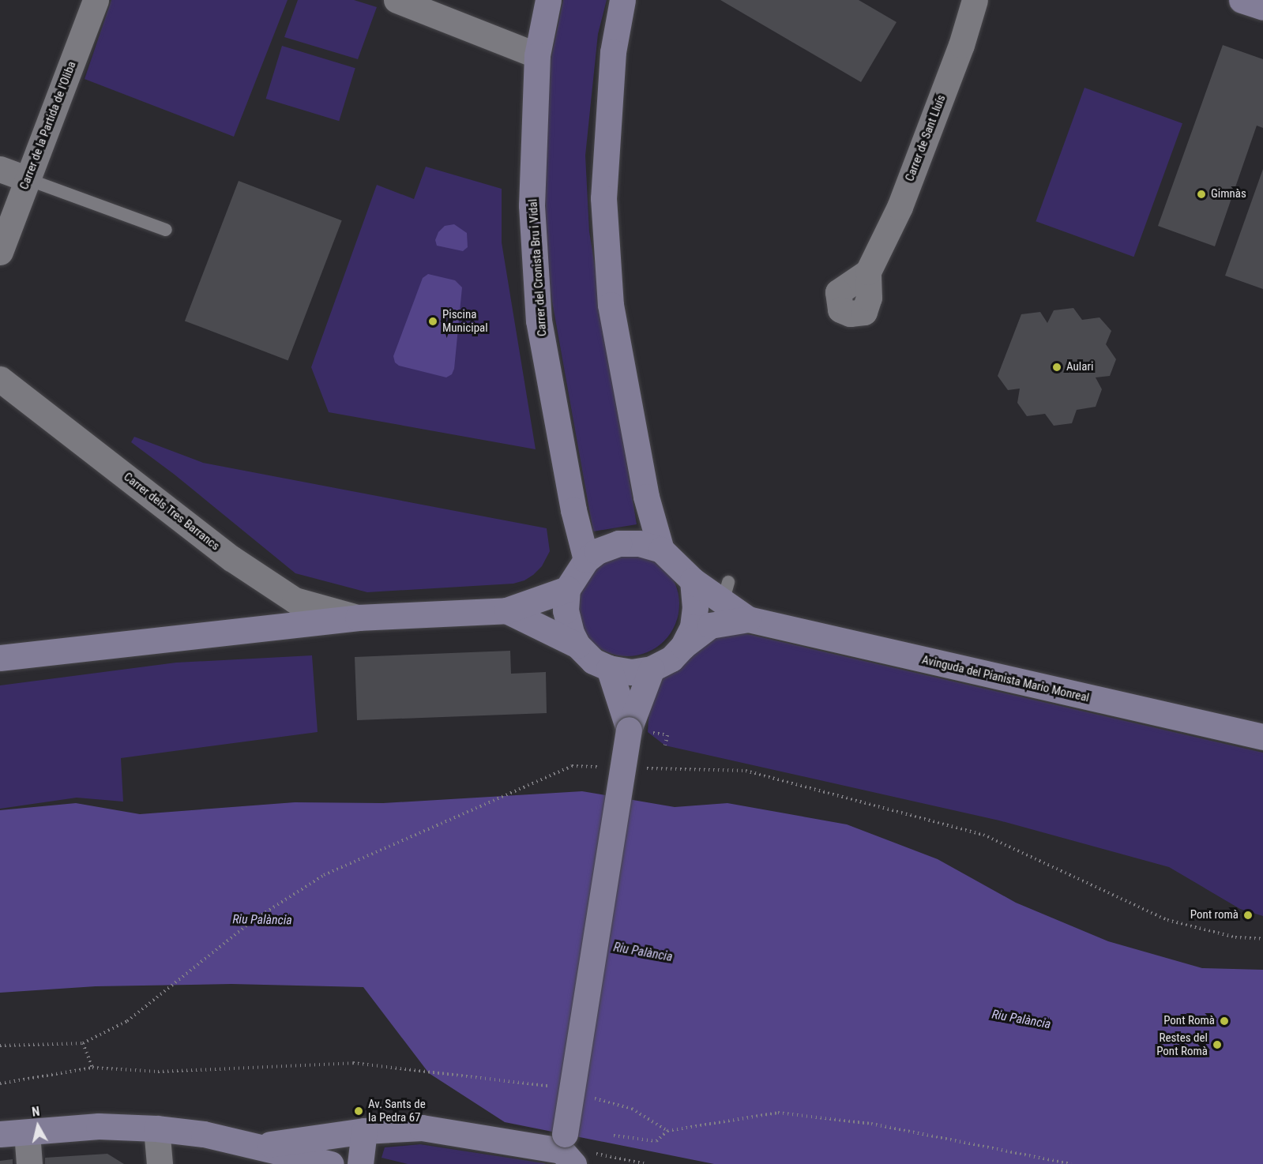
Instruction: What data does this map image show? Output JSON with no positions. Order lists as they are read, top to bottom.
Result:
{
  "streets": {
    "street": [
      "Carrer de la Partida de l'Oliba",
      "Carrer de Sant Lluís",
      "Carrer del Cronista Bru i Vidal",
      "Carrer dels Tres Barrancs",
      "Avinguda del Pianista Mario Monreal"
    ]
  },
  "crossings": [
    ["Carrer del Cronista Bru i Vidal", "Avinguda del Pianista Mario Monreal"]
  ],
  "water": ["Riu Palància"],
  "places": [
    "Gimnàs",
    "Piscina Municipal",
    "Aulari",
    "Pont romà",
    "Pont Romà",
    "Restes del Pont Romà",
    "Av. Sants de la Pedra 67"
  ],
  "north": "top"
}
